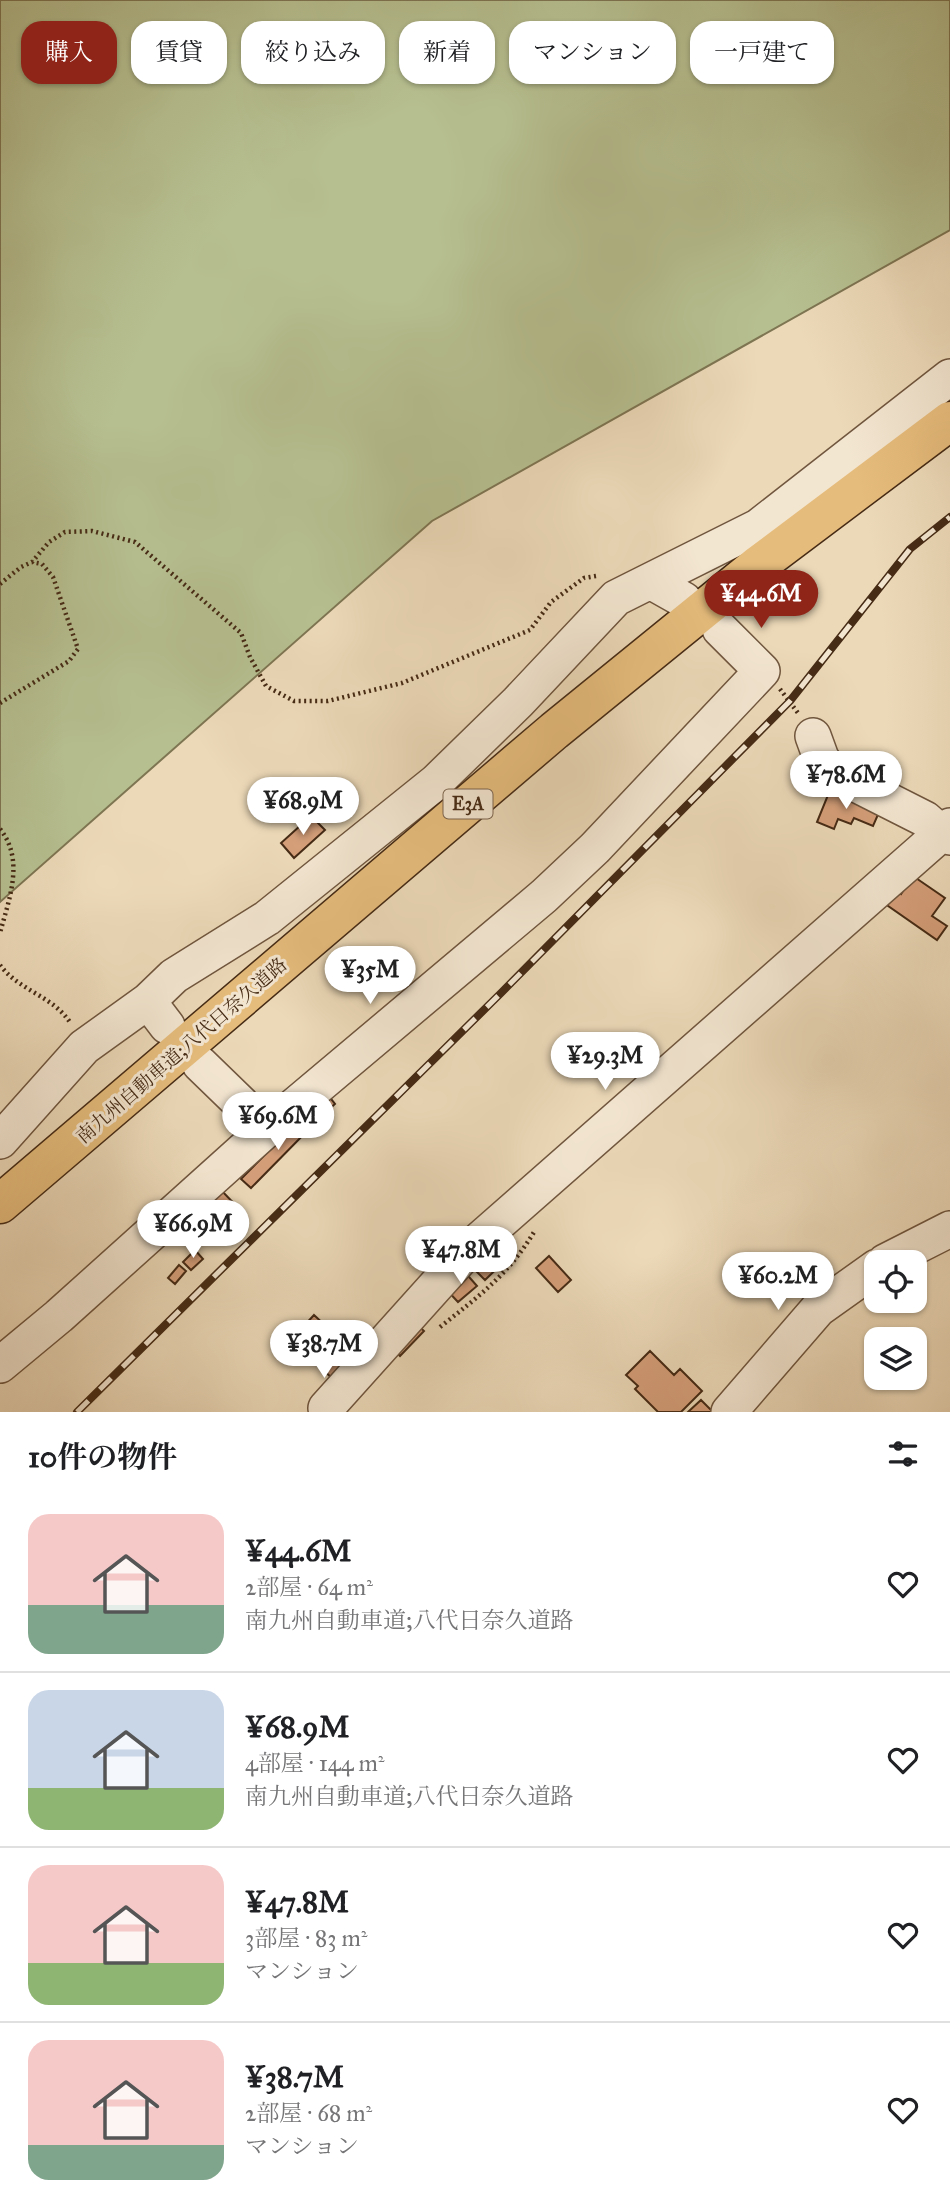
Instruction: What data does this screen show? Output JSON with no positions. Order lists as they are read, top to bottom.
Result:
{
  "streets": {
    "highway": ["E3A", "南九州自動車道;八代日奈久道路"]
  },
  "page": {
    "chip": [
      "購入",
      "賃貸",
      "絞り込み",
      "新着",
      "マンション",
      "一戸建て"
    ],
    "price": [
      "¥44.6M",
      "¥78.6M",
      "¥68.9M",
      "¥35M",
      "¥29.3M",
      "¥69.6M",
      "¥66.9M",
      "¥47.8M",
      "¥60.2M",
      "¥38.7M"
    ],
    "heading": "10件の物件",
    "list": [
      {
        "name": "¥44.6M",
        "note": "2部屋 · 64 m² · 南九州自動車道;八代日奈久道路"
      },
      {
        "name": "¥68.9M",
        "note": "4部屋 · 144 m² · 南九州自動車道;八代日奈久道路"
      },
      {
        "name": "¥47.8M",
        "note": "3部屋 · 83 m² · マンション"
      },
      {
        "name": "¥38.7M",
        "note": "2部屋 · 68 m² · マンション"
      }
    ]
  }
}
